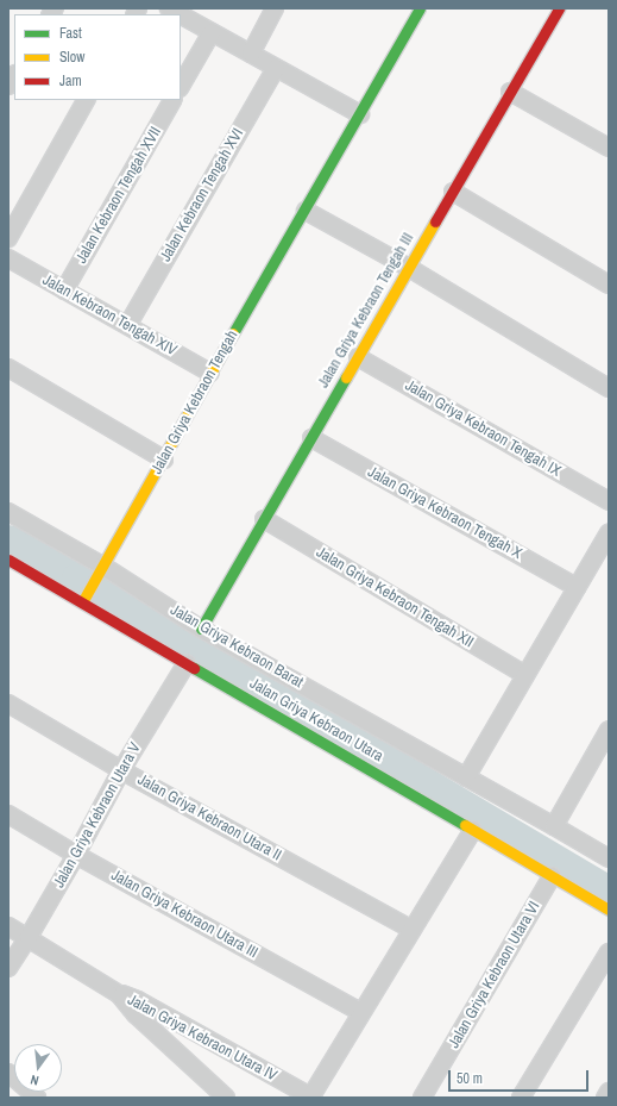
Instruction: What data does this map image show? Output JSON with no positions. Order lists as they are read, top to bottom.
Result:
{
  "streets": {
    "street": [
      "Jalan Kebraon Tengah XVII",
      "Jalan Kebraon Tengah XVI",
      "Jalan Griya Kebraon Tengah III",
      "Jalan Kebraon Tengah XIV",
      "Jalan Griya Kebraon Tengah",
      "Jalan Griya Kebraon Tengah IX",
      "Jalan Griya Kebraon Tengah X",
      "Jalan Griya Kebraon Tengah XII",
      "Jalan Griya Kebraon Barat",
      "Jalan Griya Kebraon Utara",
      "Jalan Griya Kebraon Utara V",
      "Jalan Griya Kebraon Utara II",
      "Jalan Griya Kebraon Utara III",
      "Jalan Griya Kebraon Utara VI",
      "Jalan Griya Kebraon Utara IV"
    ]
  },
  "crossings": [
    ["Jalan Kebraon Tengah XVII", "Jalan Kebraon Tengah XIV"],
    ["Jalan Kebraon Tengah XVI", "Jalan Kebraon Tengah XIV"],
    ["Jalan Griya Kebraon Tengah III", "Jalan Griya Kebraon Tengah IX"],
    ["Jalan Griya Kebraon Tengah III", "Jalan Griya Kebraon Tengah X"],
    ["Jalan Griya Kebraon Tengah III", "Jalan Griya Kebraon Tengah XII"],
    ["Jalan Griya Kebraon Tengah III", "Jalan Griya Kebraon Barat"],
    ["Jalan Kebraon Tengah XIV", "Jalan Griya Kebraon Tengah"],
    ["Jalan Griya Kebraon Tengah", "Jalan Griya Kebraon Barat"],
    ["Jalan Griya Kebraon Tengah", "Jalan Griya Kebraon Utara"],
    ["Jalan Griya Kebraon Utara", "Jalan Griya Kebraon Utara V"],
    ["Jalan Griya Kebraon Utara", "Jalan Griya Kebraon Utara VI"],
    ["Jalan Griya Kebraon Utara V", "Jalan Griya Kebraon Utara II"],
    ["Jalan Griya Kebraon Utara V", "Jalan Griya Kebraon Utara III"],
    ["Jalan Griya Kebraon Utara V", "Jalan Griya Kebraon Utara IV"]
  ],
  "legend": ["Fast", "Slow", "Jam"],
  "scale_bar": "50 m",
  "north": "bottom"
}
